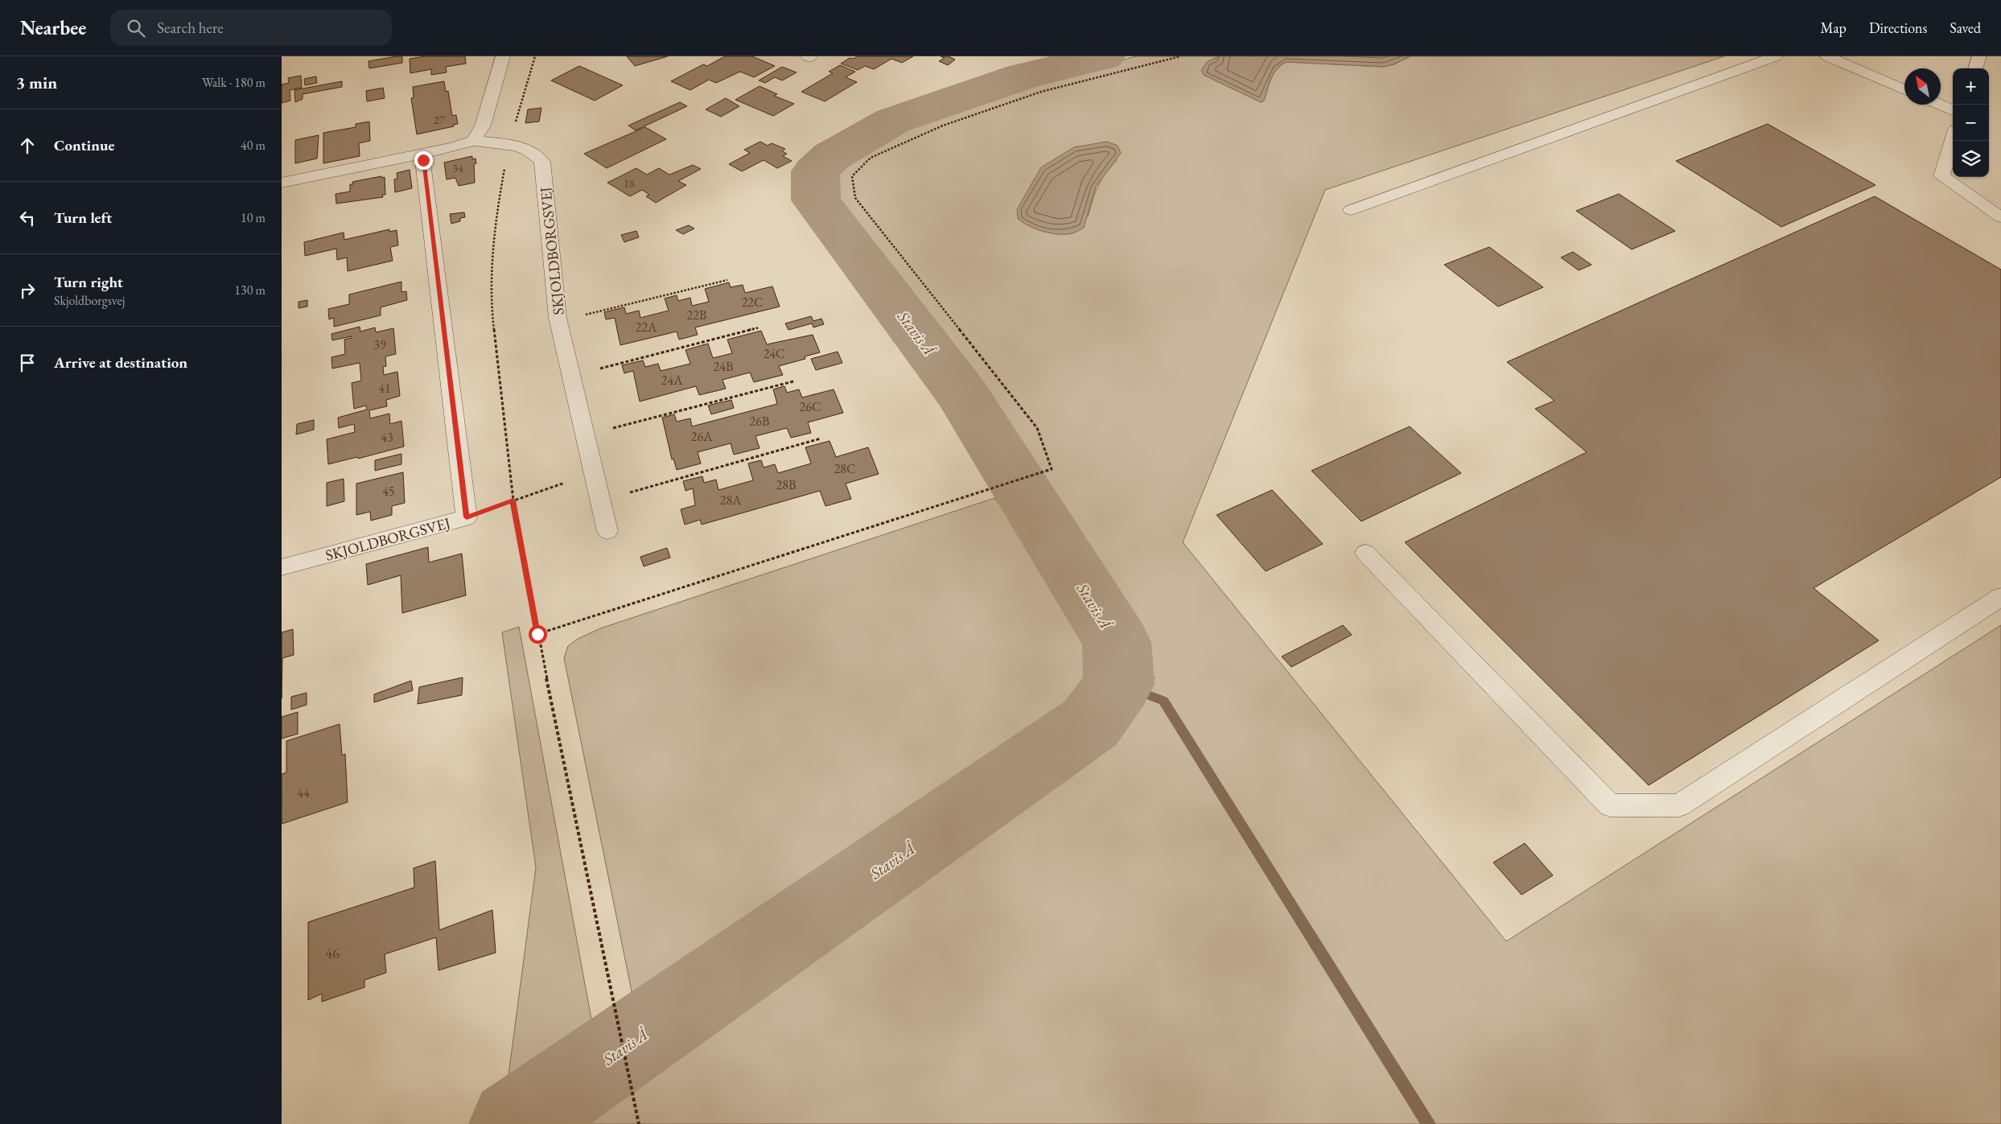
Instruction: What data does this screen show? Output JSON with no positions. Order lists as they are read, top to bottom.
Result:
{
  "streets": {
    "street": ["SKJOLDBORGSVEJ"]
  },
  "water": ["Stavis Å"],
  "house_numbers": [
    "27",
    "34",
    "18",
    "22C",
    "22B",
    "22A",
    "39",
    "24C",
    "24B",
    "24A",
    "41",
    "26C",
    "26B",
    "26A",
    "43",
    "28C",
    "28B",
    "45",
    "28A",
    "44",
    "46"
  ],
  "north": "top left",
  "page": {
    "header": "Nearbee",
    "search": "Search here",
    "nav": ["Map", "Directions", "Saved"],
    "heading": ["3 min", "Walk · 180 m"],
    "map_buttons": ["+", "−"],
    "list": [
      ["Continue", "40 m"],
      ["Turn left", "10 m"],
      ["Turn right", "Skjoldborgsvej", "130 m"],
      "Arrive at destination"
    ]
  }
}
